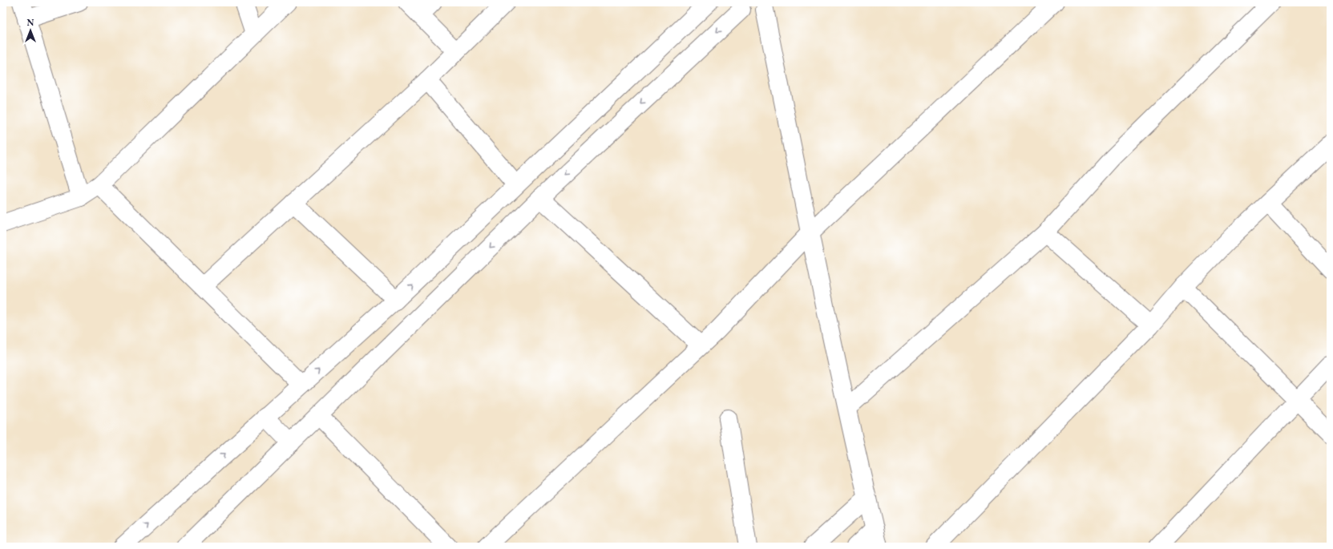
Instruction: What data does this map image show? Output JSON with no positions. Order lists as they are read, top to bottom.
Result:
{
  "north": "top"
}
